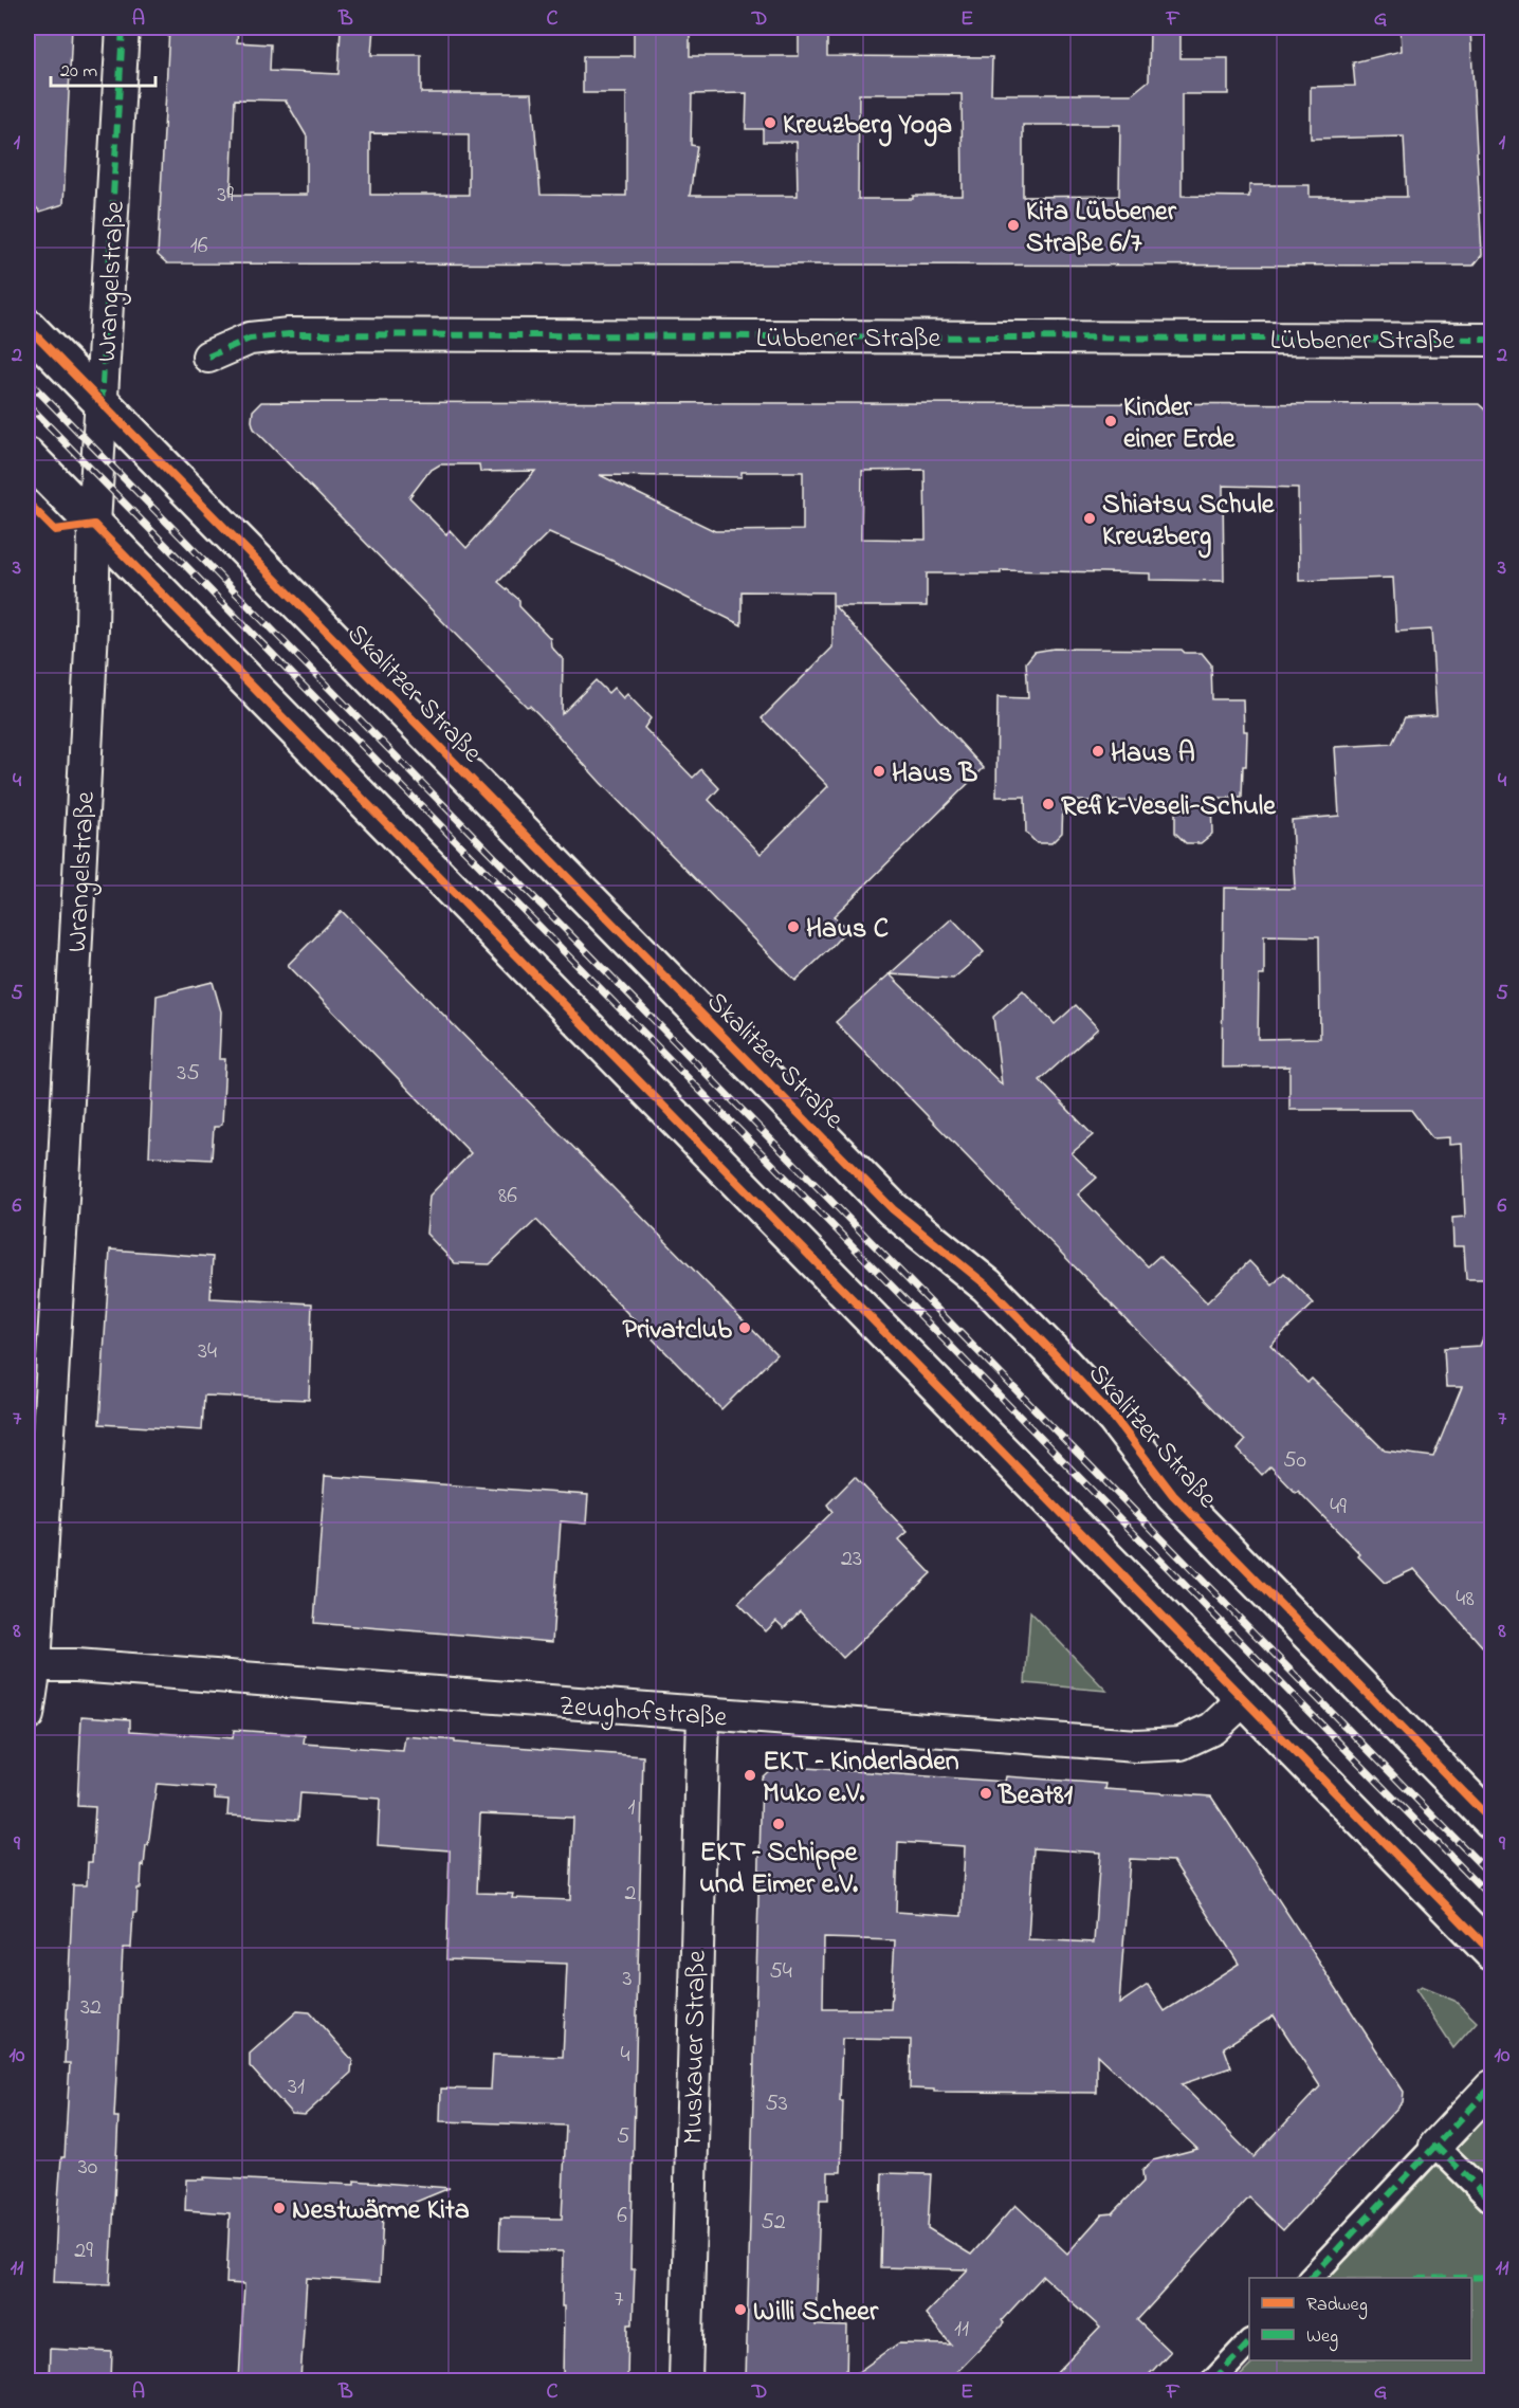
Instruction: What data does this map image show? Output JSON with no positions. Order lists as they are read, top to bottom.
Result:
{
  "streets": {
    "main road": ["Skalitzer Straße"],
    "street": [
      "Wrangelstraße",
      "Lübbener Straße",
      "Zeughofstraße",
      "Muskauer Straße"
    ]
  },
  "crossings": [
    ["Wrangelstraße", "Skalitzer Straße"],
    ["Wrangelstraße", "Zeughofstraße"],
    ["Zeughofstraße", "Muskauer Straße"]
  ],
  "places": [
    "Kreuzberg Yoga",
    "Kita Lübbener Straße 6/7",
    "Kinder einer Erde",
    "Shiatsu Schule Kreuzberg",
    "Haus A",
    "Haus B",
    "Refik-Veseli-Schule",
    "Haus C",
    "Privatclub",
    "EKT – Kinderladen Muko e.V.",
    "Beat81",
    "EKT – Schippe und Eimer e.V.",
    "Nestwärme Kita",
    "Willi Scheer"
  ],
  "house_numbers": [
    "39",
    "16",
    "35",
    "86",
    "34",
    "50",
    "49",
    "23",
    "48",
    "1",
    "2",
    "54",
    "3",
    "32",
    "4",
    "31",
    "53",
    "5",
    "30",
    "6",
    "52",
    "29",
    "7",
    "11"
  ],
  "legend": ["Radweg", "Weg"],
  "scale_bar": "20 m",
  "grid": {
    "columns": [
      "A",
      "B",
      "C",
      "D",
      "E",
      "F",
      "G"
    ],
    "rows": [
      "1",
      "2",
      "3",
      "4",
      "5",
      "6",
      "7",
      "8",
      "9",
      "10",
      "11"
    ]
  }
}
